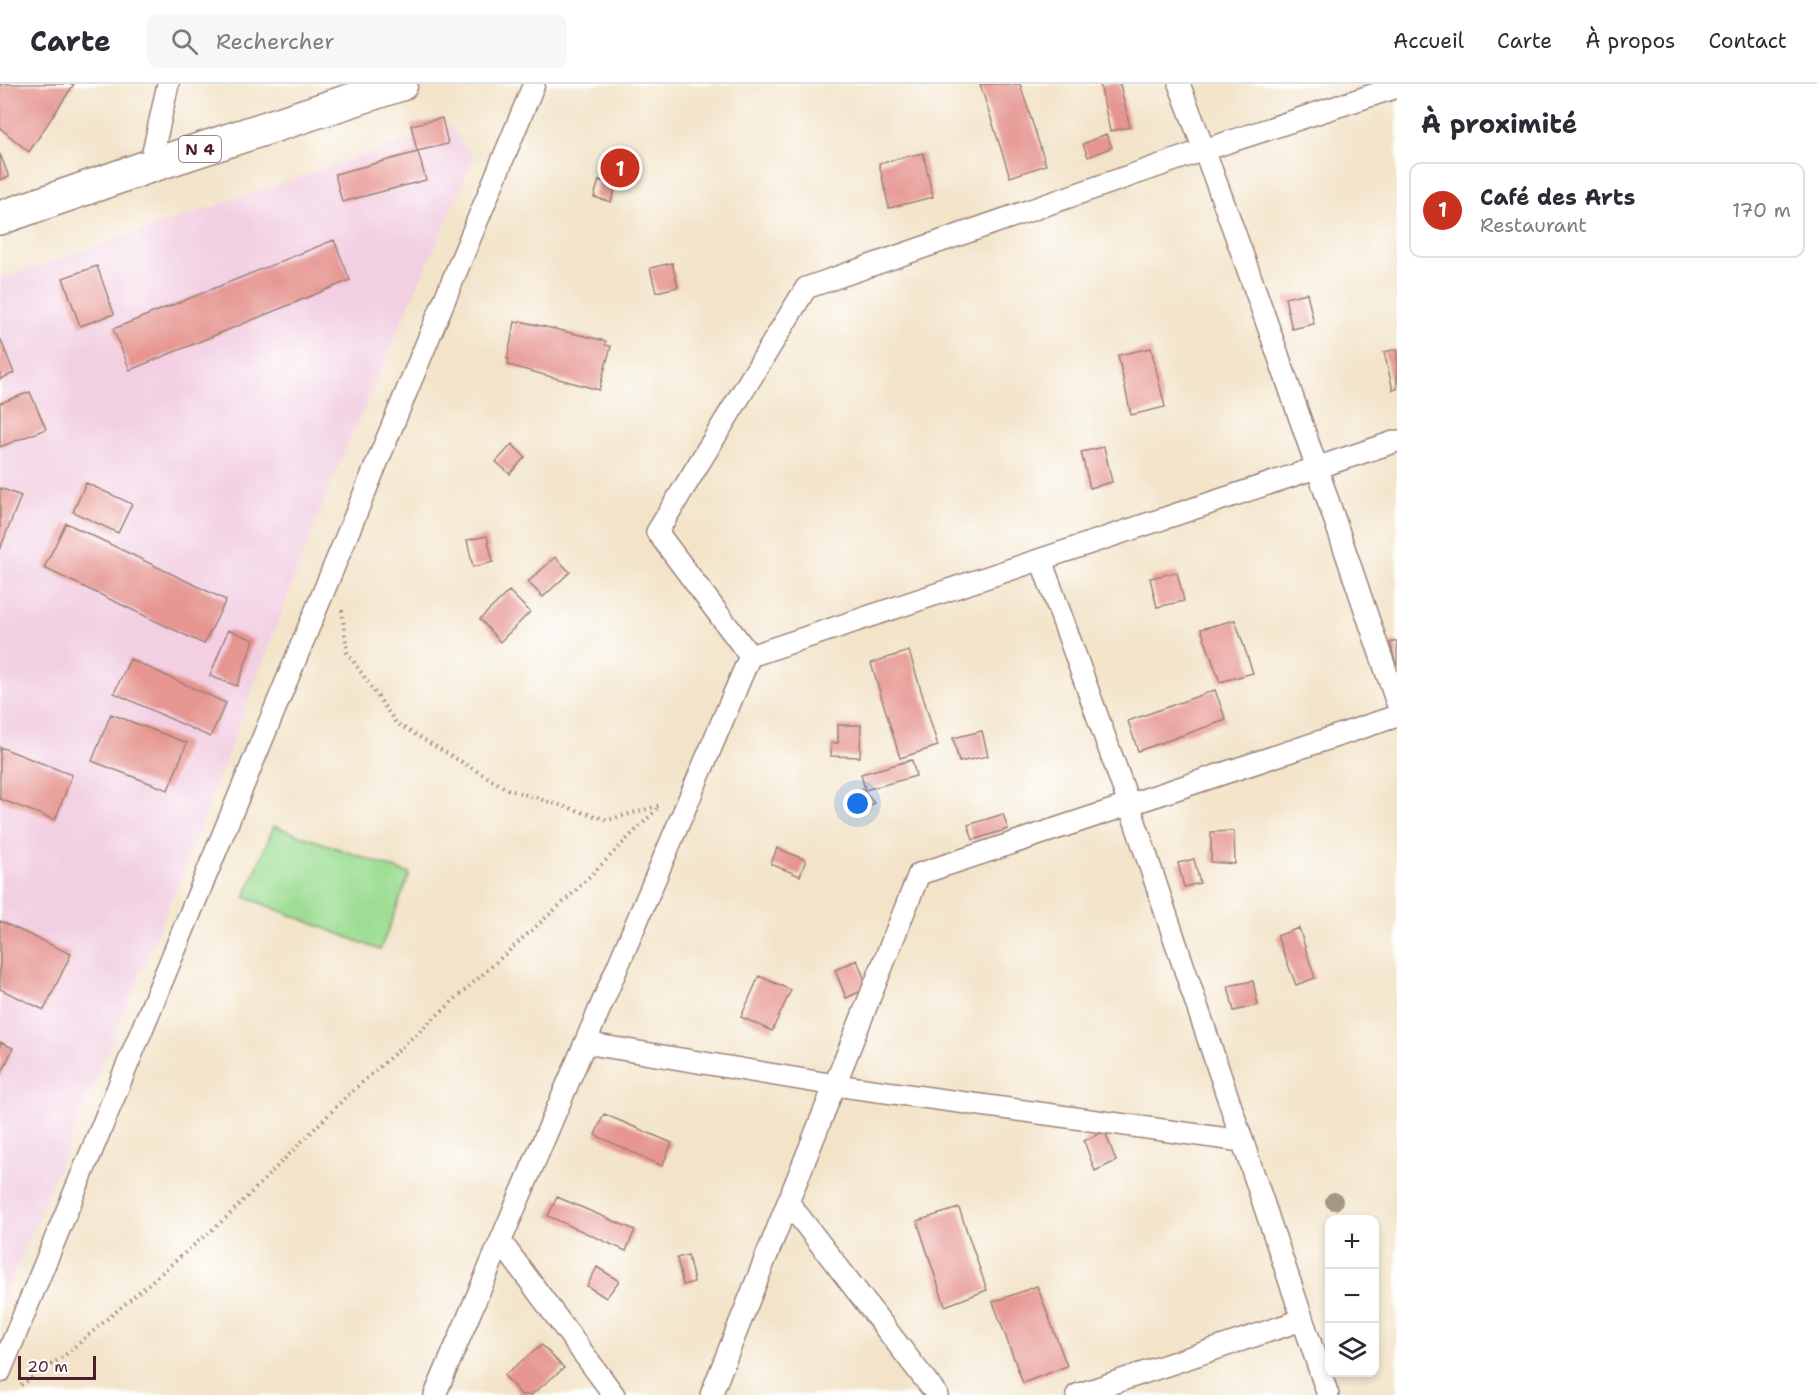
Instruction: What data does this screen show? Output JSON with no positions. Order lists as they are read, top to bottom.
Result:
{
  "streets": {
    "highway": ["N 4"]
  },
  "scale_bar": "20 m",
  "page": {
    "header": "Carte",
    "search": "Rechercher",
    "nav": [
      "Accueil",
      "Carte",
      "À propos",
      "Contact"
    ],
    "heading": "À proximité",
    "pins": "1",
    "list": [
      {
        "mark": "1",
        "name": "Café des Arts",
        "note": "Restaurant",
        "value": "170 m"
      }
    ],
    "map_buttons": ["+", "−"],
    "scale": "20 m"
  }
}
